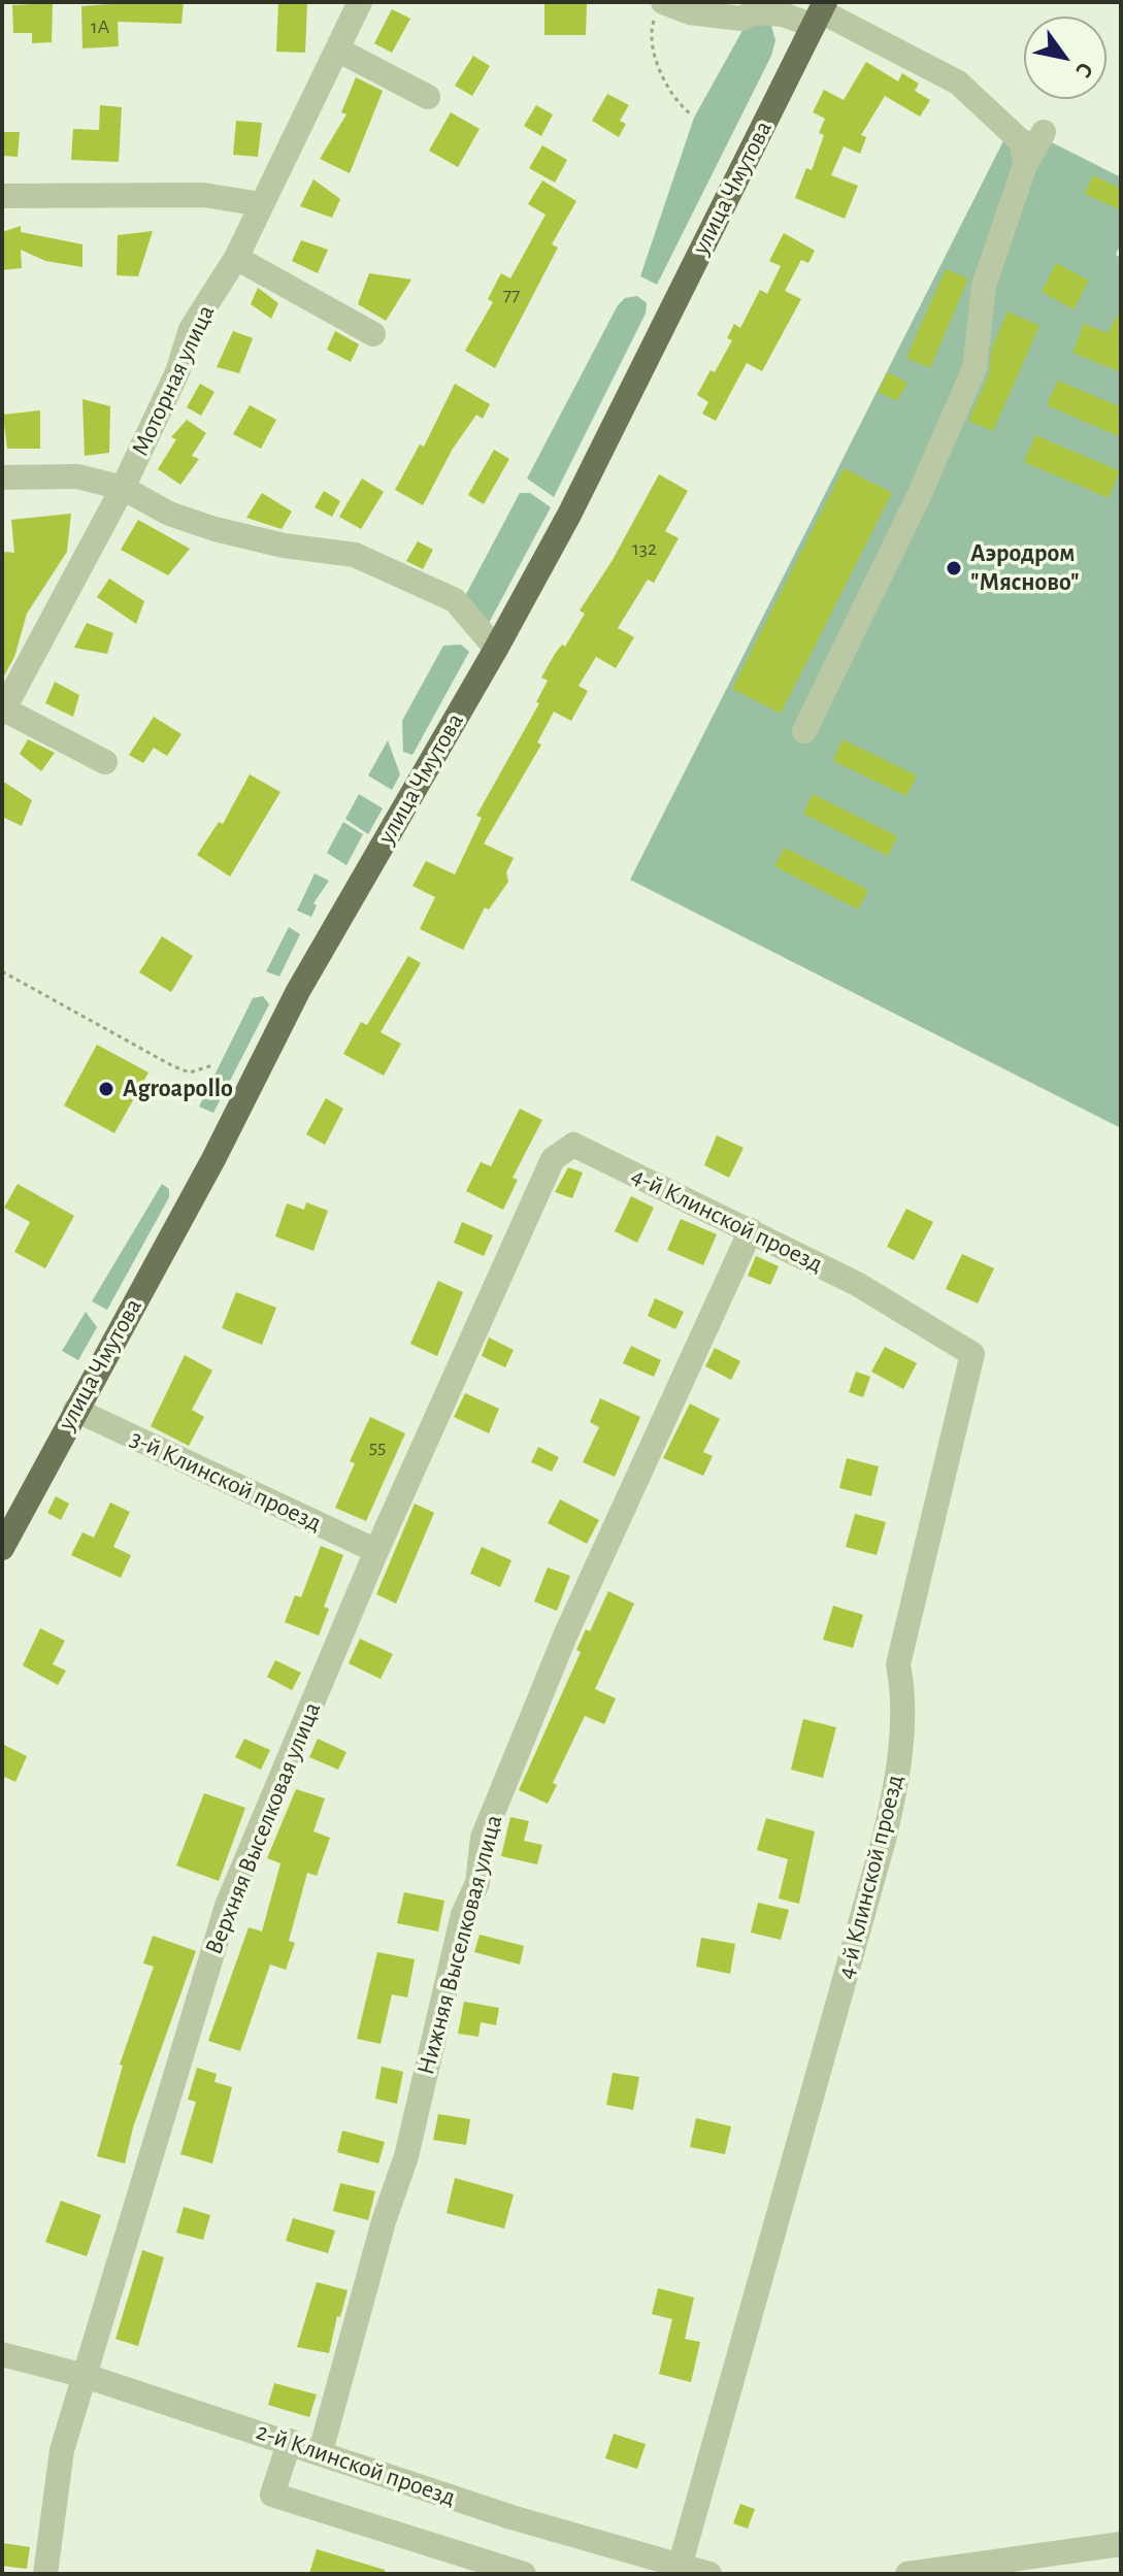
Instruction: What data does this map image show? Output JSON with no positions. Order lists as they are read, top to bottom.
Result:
{
  "streets": {
    "main road": ["улица Чмутова"],
    "street": [
      "Моторная улица",
      "4-й Клинской проезд",
      "3-й Клинской проезд",
      "Верхняя Выселковая улица",
      "Нижняя Выселковая улица",
      "2-й Клинской проезд"
    ]
  },
  "crossings": [
    ["улица Чмутова", "3-й Клинской проезд"],
    ["4-й Клинской проезд", "Верхняя Выселковая улица"],
    ["4-й Клинской проезд", "Нижняя Выселковая улица"],
    ["4-й Клинской проезд", "2-й Клинской проезд"],
    ["3-й Клинской проезд", "Верхняя Выселковая улица"],
    ["Верхняя Выселковая улица", "2-й Клинской проезд"],
    ["Нижняя Выселковая улица", "2-й Клинской проезд"]
  ],
  "places": ["Аэродром \"Мясново\"", "Agroapollo"],
  "house_numbers": [
    "1А",
    "77",
    "132",
    "55"
  ],
  "north": "bottom right"
}
